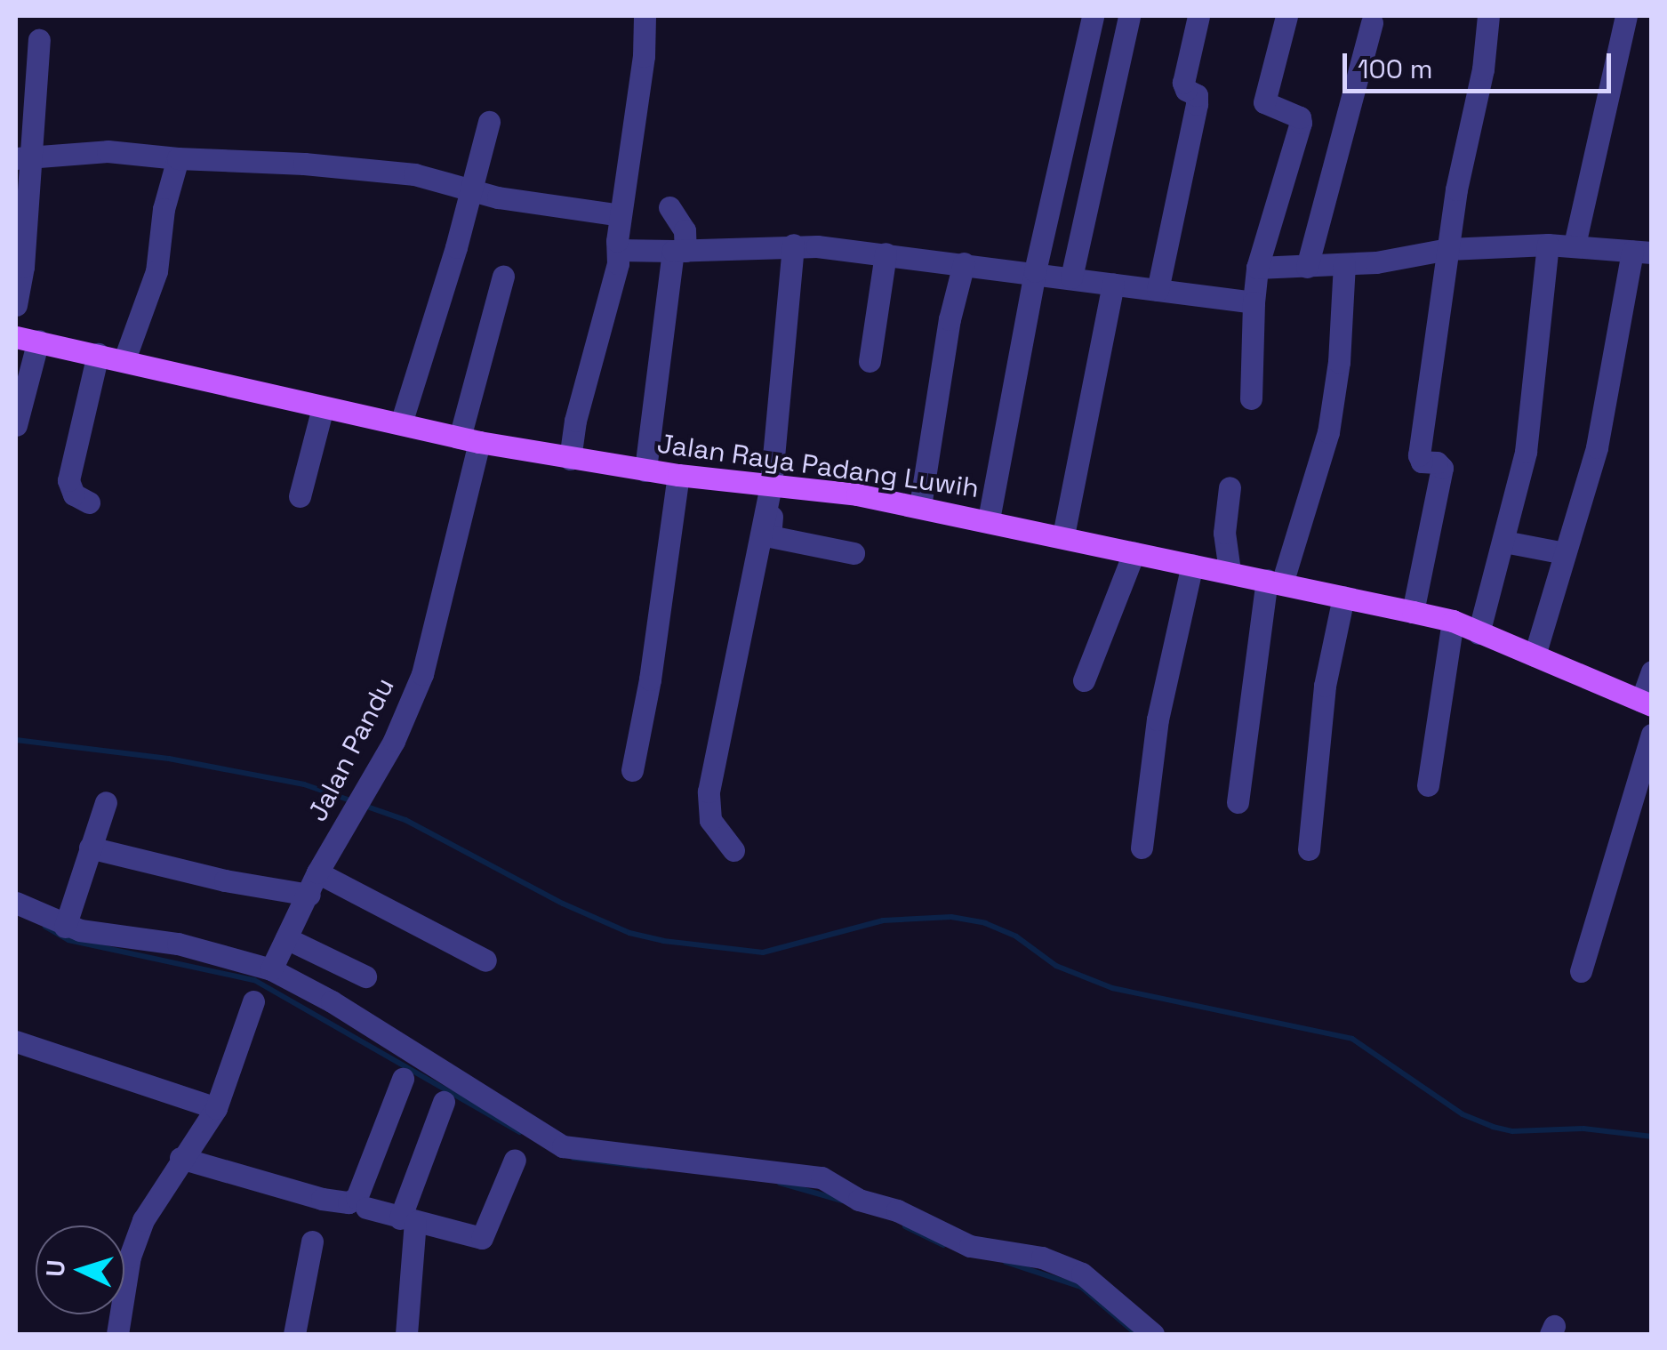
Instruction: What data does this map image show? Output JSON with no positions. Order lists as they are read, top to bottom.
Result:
{
  "streets": {
    "main road": ["Jalan Raya Padang Luwih"],
    "street": ["Jalan Pandu"]
  },
  "crossings": [
    ["Jalan Raya Padang Luwih", "Jalan Pandu"]
  ],
  "scale_bar": "100 m",
  "north": "left"
}
